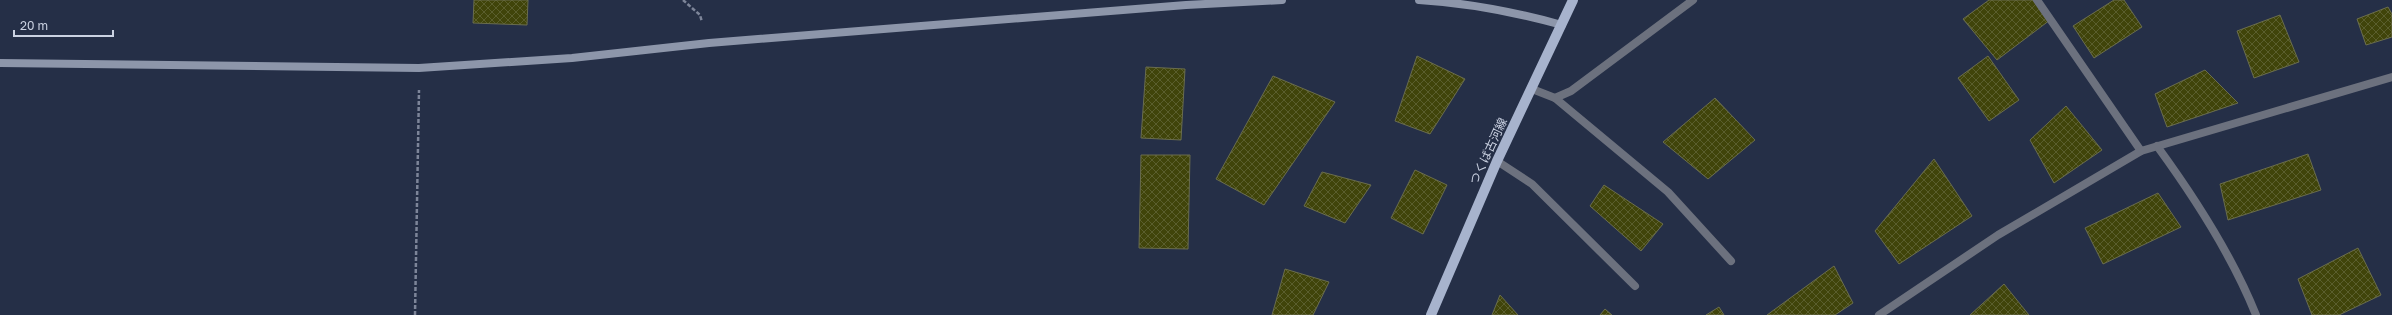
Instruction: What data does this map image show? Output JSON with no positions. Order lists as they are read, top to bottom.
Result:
{
  "streets": {
    "main road": ["つくば古河線"]
  },
  "scale_bar": "20 m"
}
